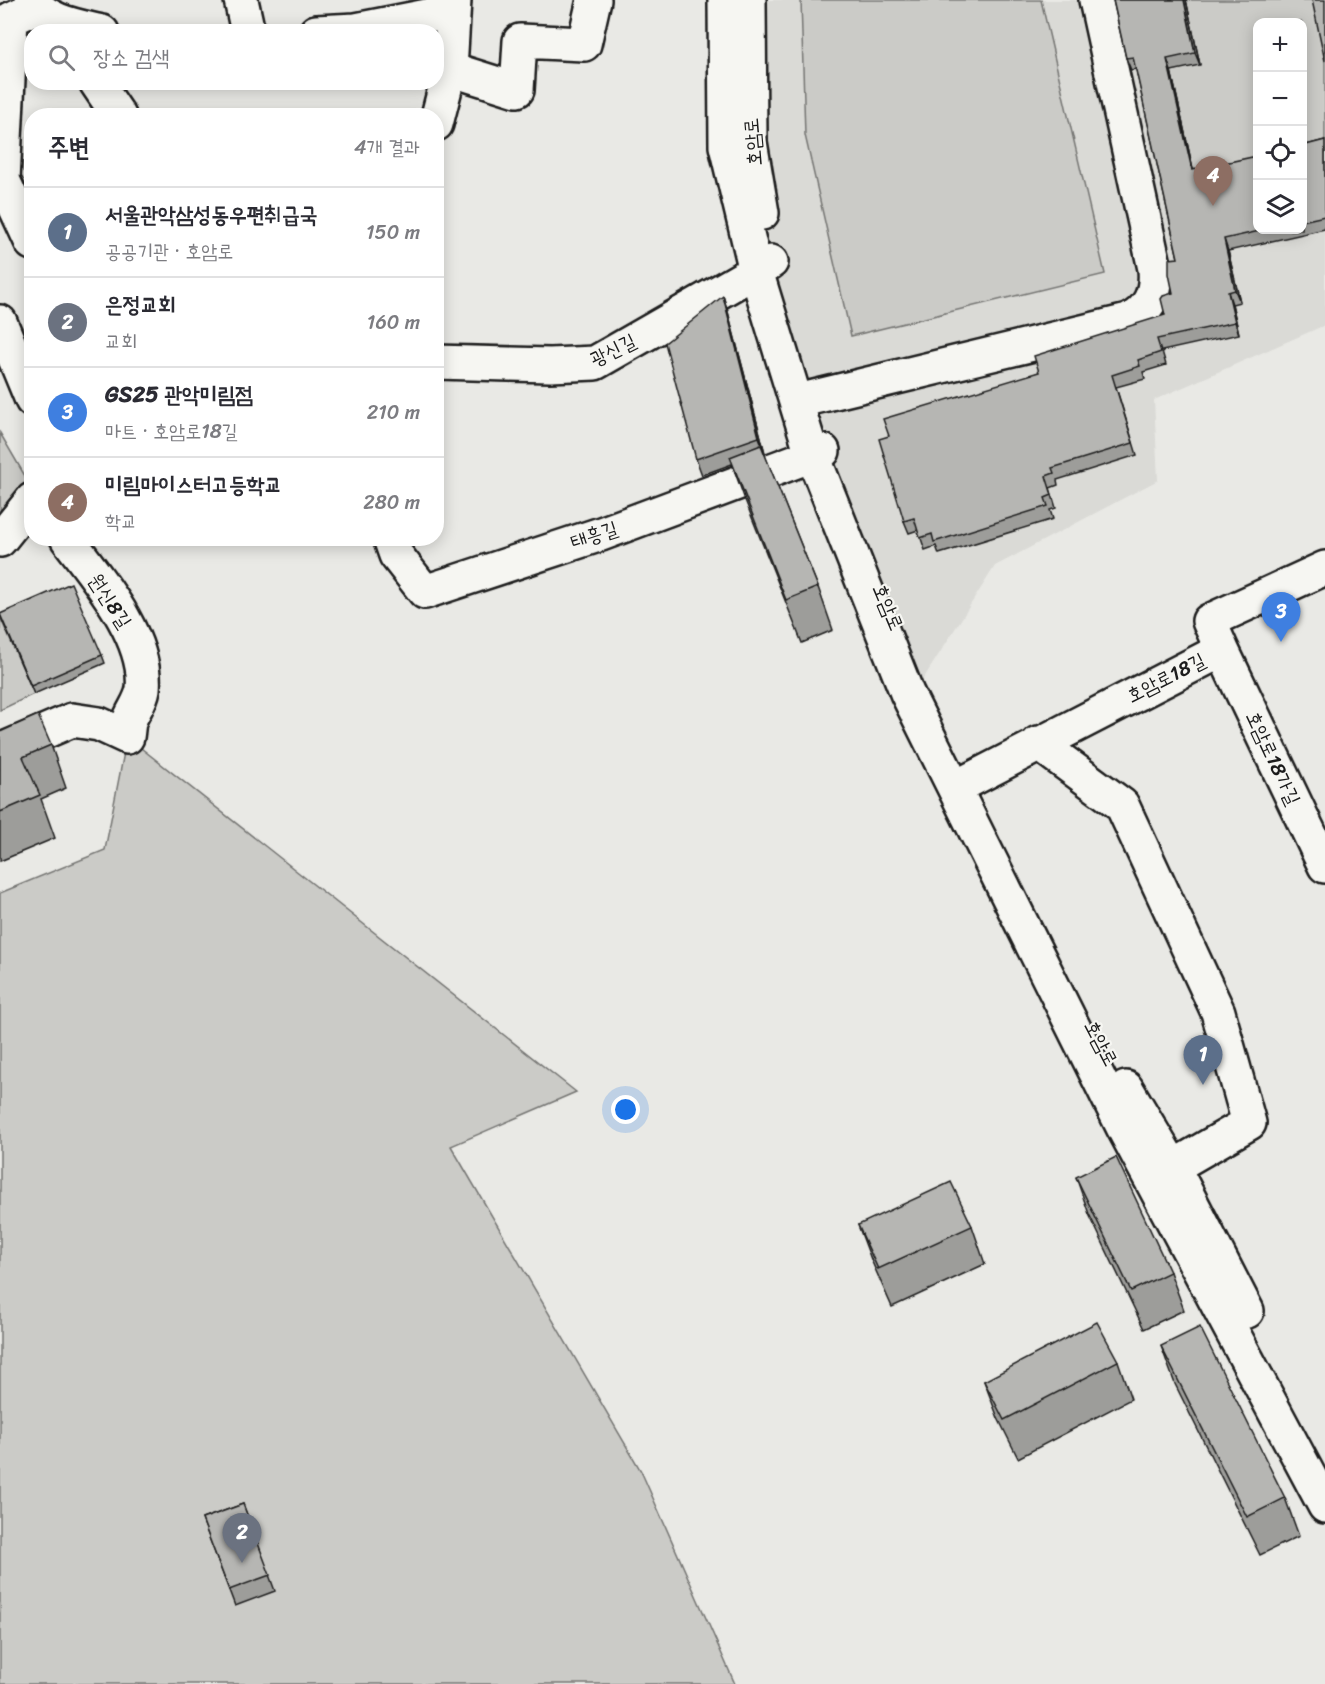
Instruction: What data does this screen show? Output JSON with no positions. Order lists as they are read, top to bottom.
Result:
{
  "streets": {
    "street": [
      "호암로",
      "광신길",
      "태흥길",
      "원신8길",
      "호암로18길",
      "호암로18가길"
    ]
  },
  "crossings": [
    ["호암로", "광신길"],
    ["호암로", "태흥길"],
    ["호암로", "호암로18길"],
    ["호암로18길", "호암로18가길"]
  ],
  "page": {
    "map_buttons": ["+", "−"],
    "search": "장소 검색",
    "heading": ["주변", "4개 결과"],
    "pins": [
      "4",
      "3",
      "1",
      "2"
    ],
    "list": [
      {
        "mark": "1",
        "name": "서울관악삼성동우편취급국",
        "note": "공공기관 · 호암로",
        "value": "150 m"
      },
      {
        "mark": "2",
        "name": "은정교회",
        "note": "교회",
        "value": "160 m"
      },
      {
        "mark": "3",
        "name": "GS25 관악미림점",
        "note": "마트 · 호암로18길",
        "value": "210 m"
      },
      {
        "mark": "4",
        "name": "미림마이스터고등학교",
        "note": "학교",
        "value": "280 m"
      }
    ]
  }
}
